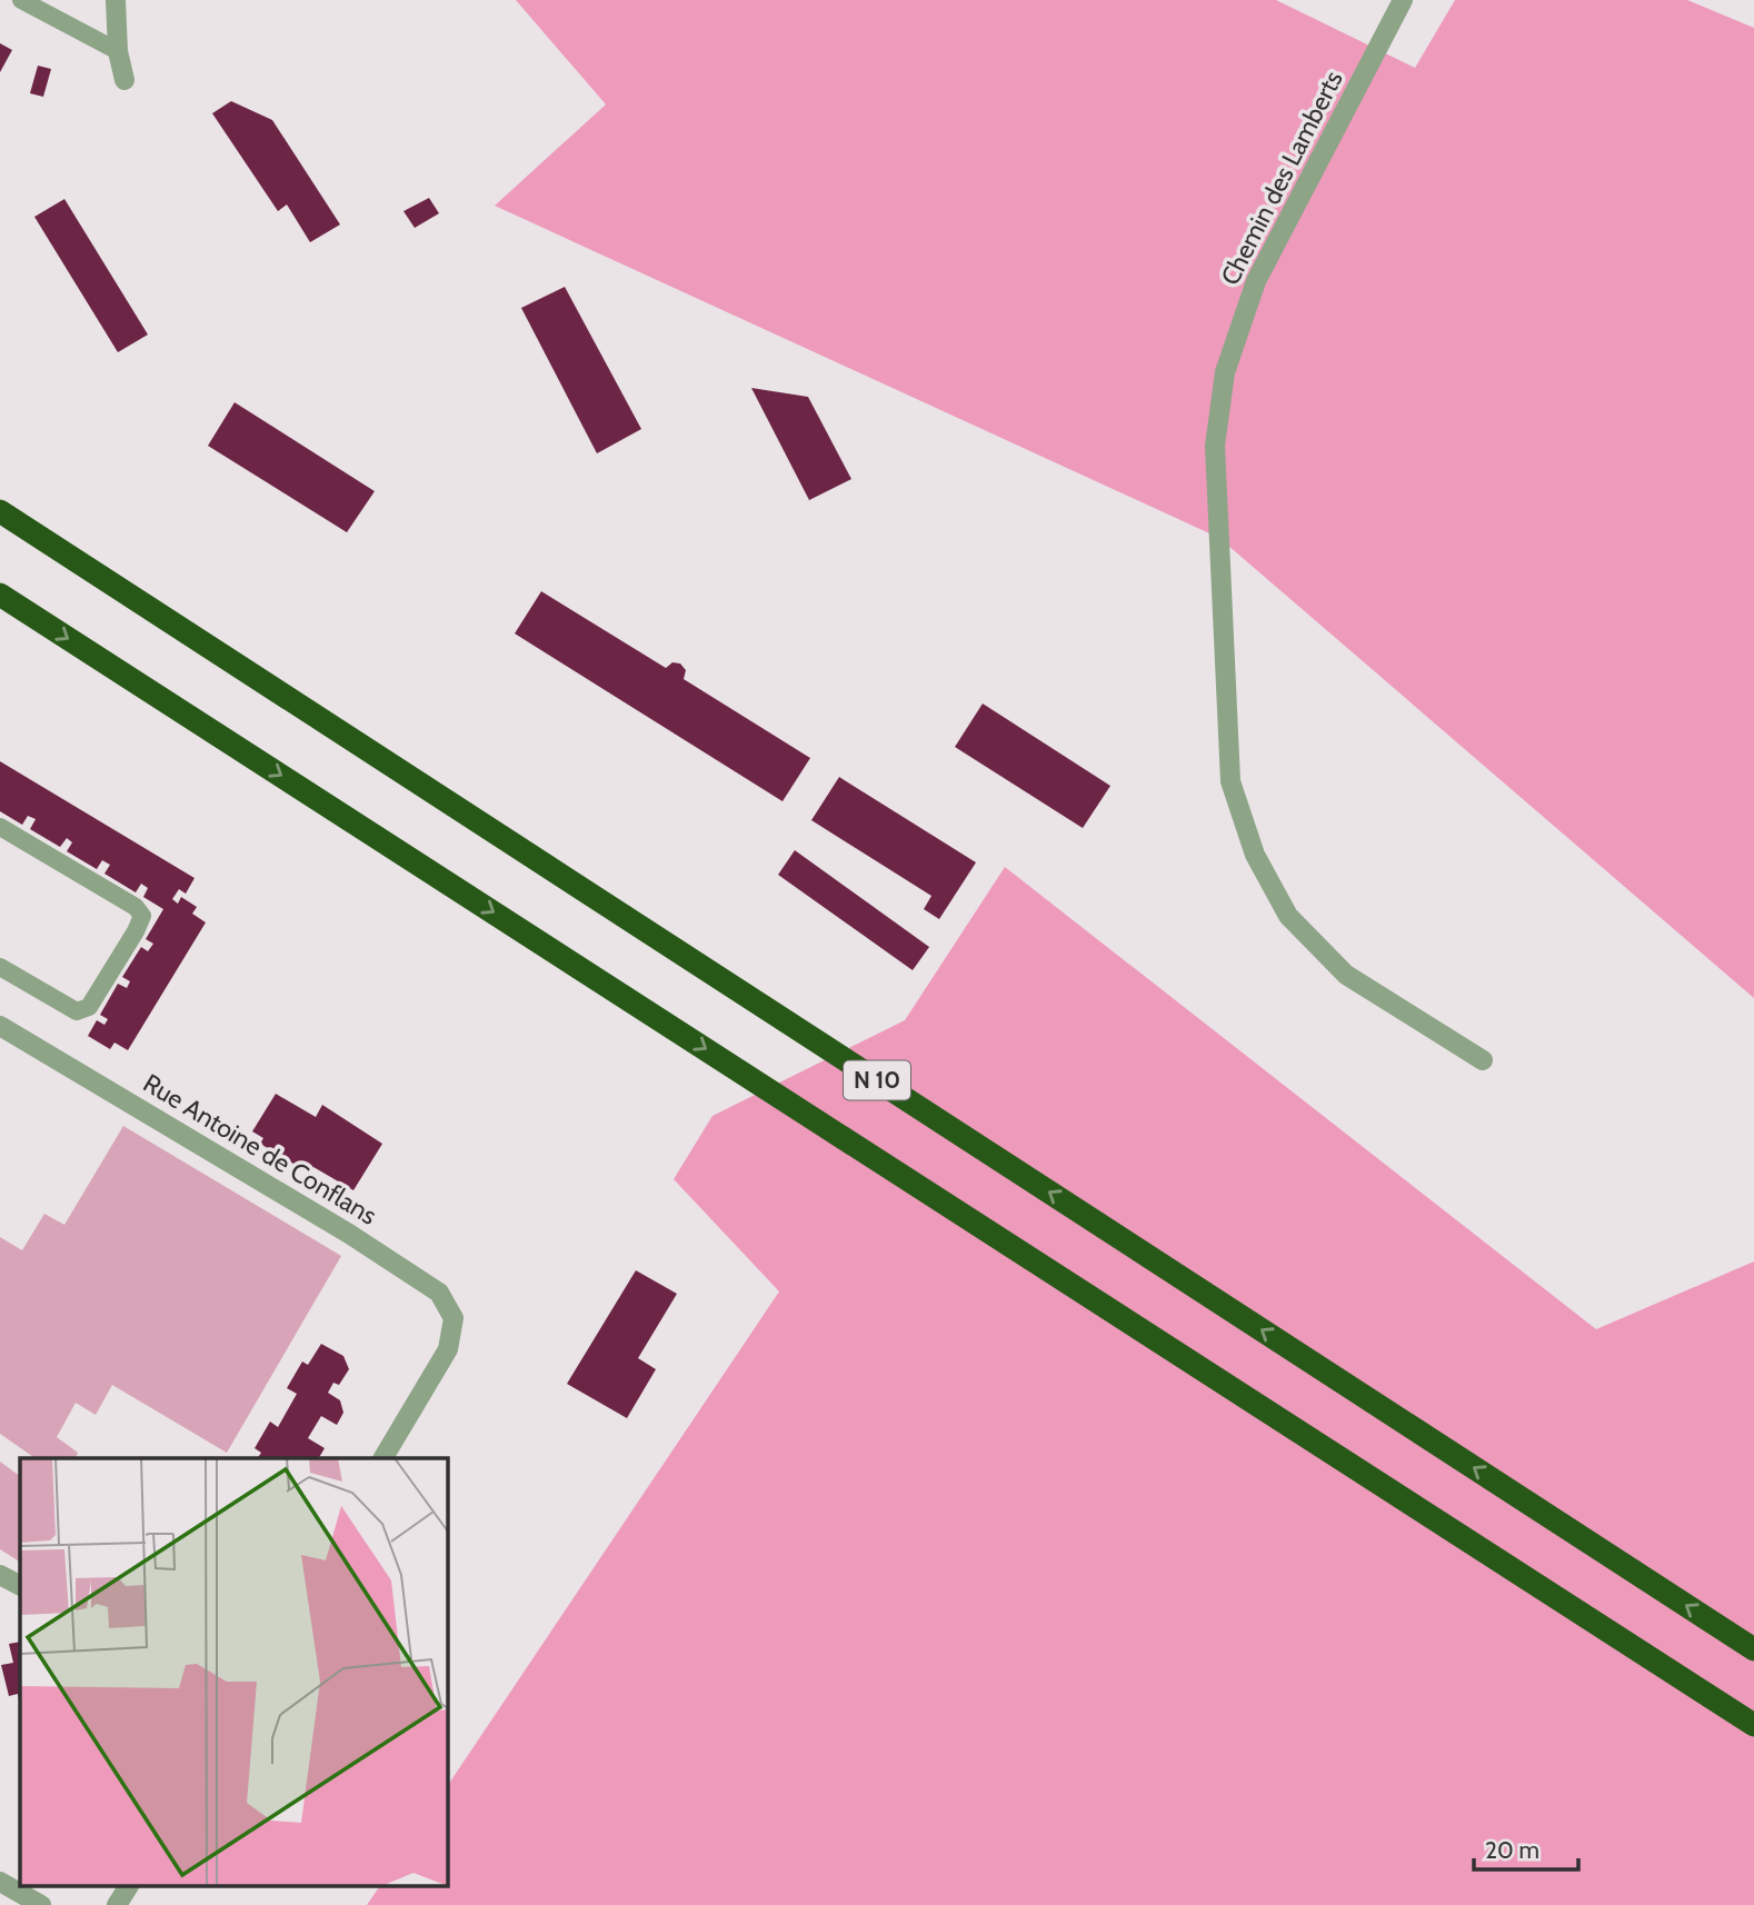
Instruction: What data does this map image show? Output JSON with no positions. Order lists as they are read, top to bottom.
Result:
{
  "streets": {
    "highway": ["N 10"],
    "street": ["Chemin des Lamberts", "Rue Antoine de Conflans"]
  },
  "scale_bar": "20 m"
}
